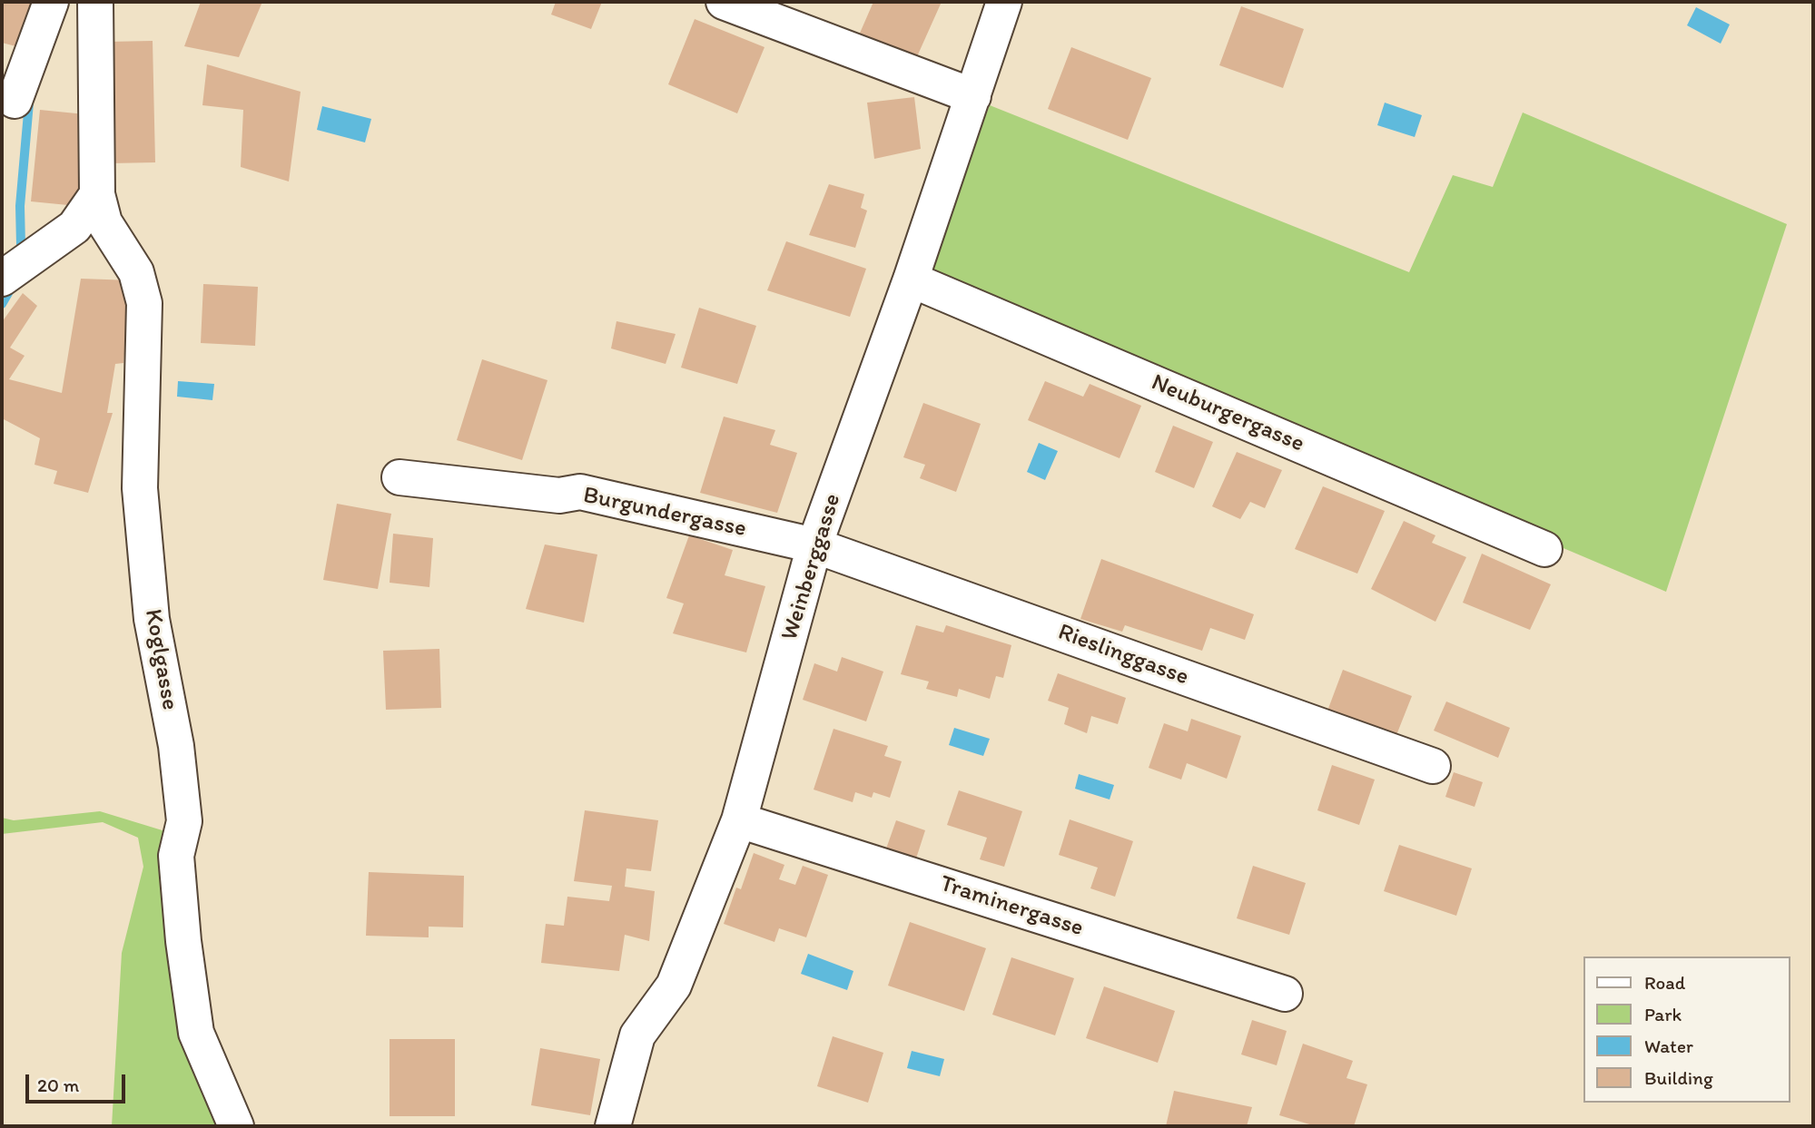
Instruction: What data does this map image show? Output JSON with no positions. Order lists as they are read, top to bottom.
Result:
{
  "streets": {
    "street": [
      "Neuburgergasse",
      "Burgundergasse",
      "Weinberggasse",
      "Rieslinggasse",
      "Koglgasse",
      "Traminergasse"
    ]
  },
  "crossings": [
    ["Neuburgergasse", "Weinberggasse"],
    ["Burgundergasse", "Weinberggasse"],
    ["Burgundergasse", "Rieslinggasse"],
    ["Weinberggasse", "Rieslinggasse"],
    ["Weinberggasse", "Traminergasse"]
  ],
  "legend": [
    "Road",
    "Park",
    "Water",
    "Building"
  ],
  "scale_bar": "20 m"
}
